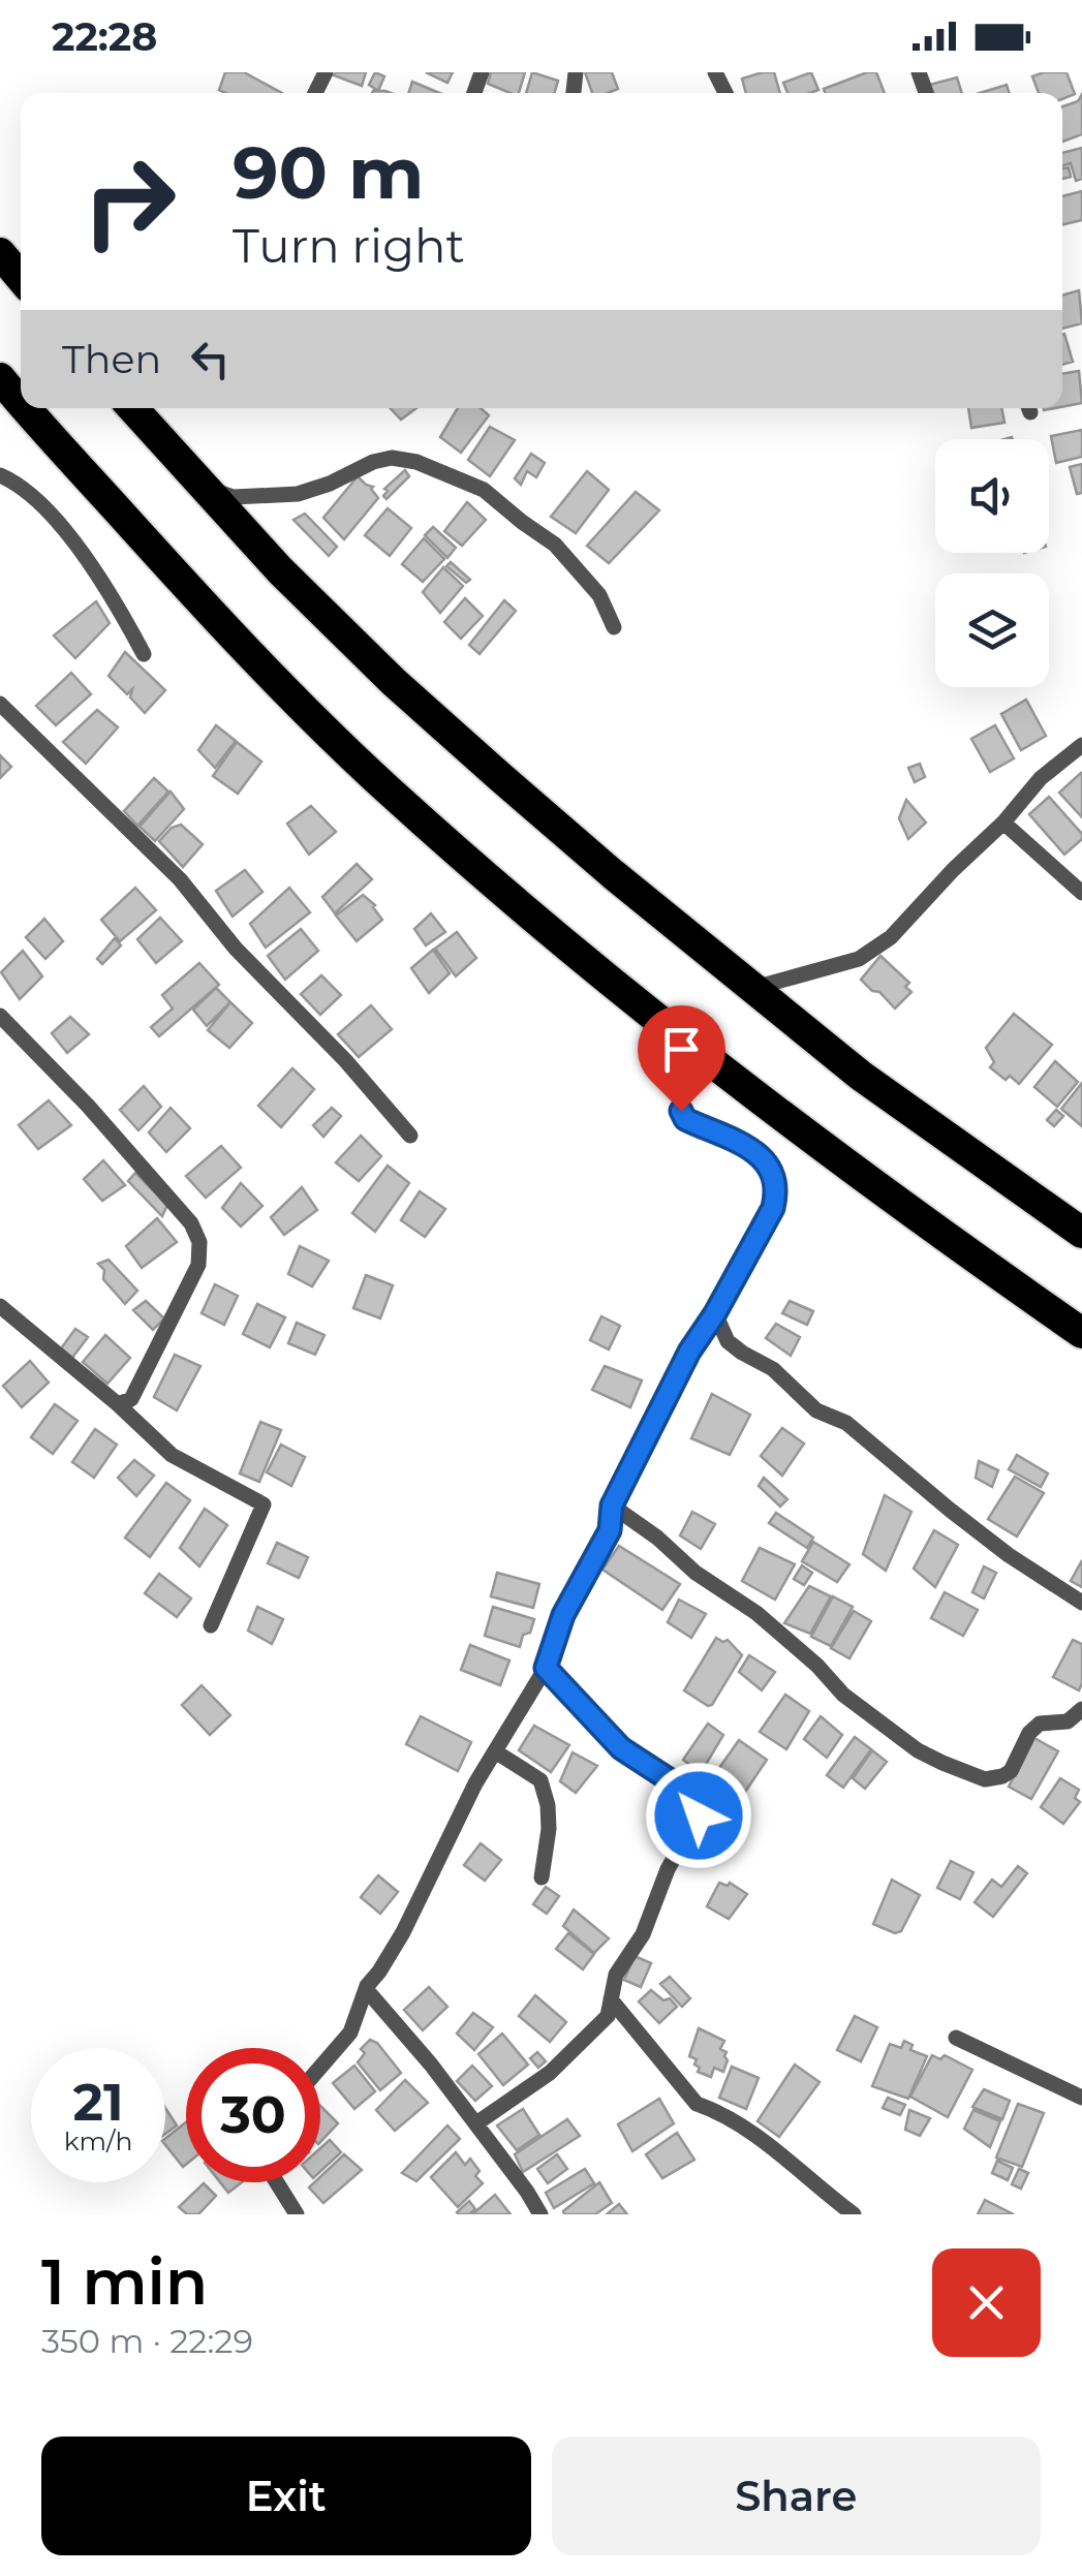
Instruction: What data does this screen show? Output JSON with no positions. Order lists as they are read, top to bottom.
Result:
{
  "page": {
    "status": "22:28",
    "turn": ["90 m", "Turn right"],
    "then": "Then",
    "speed": "21 km/h",
    "limit": "30",
    "heading": ["1 min", "350 m · 22:29"],
    "buttons": ["Exit", "Share"]
  }
}
